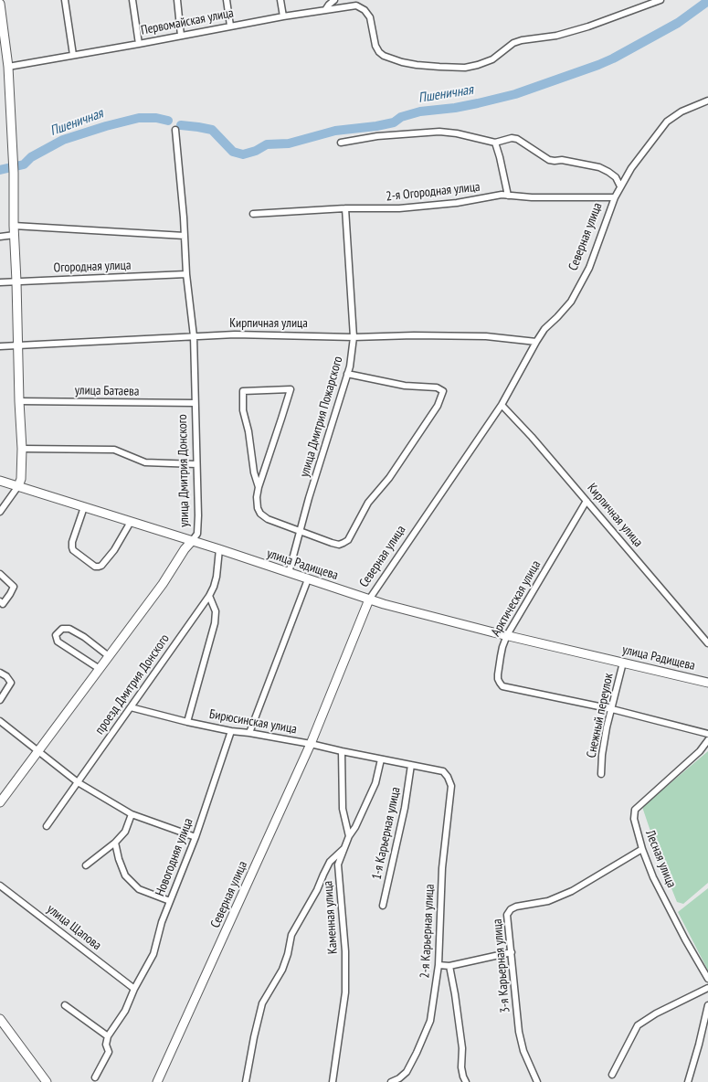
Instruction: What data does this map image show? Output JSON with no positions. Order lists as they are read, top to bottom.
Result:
{
  "streets": {
    "main road": ["Северная улица", "улица Дмитрия Донского", "улица Радищева"],
    "street": [
      "Первомайская улица",
      "2-я Огородная улица",
      "Огородная улица",
      "Кирпичная улица",
      "улица Батаева",
      "улица Дмитрия Пожарского",
      "Арктическая улица",
      "проезд Дмитрия Донского",
      "Снежный переулок",
      "Бирюсинская улица",
      "1-я Карьерная улица",
      "Новогодняя улица",
      "Лесная улица",
      "Каменная улица",
      "улица Щапова",
      "2-я Карьерная улица",
      "3-я Карьерная улица"
    ]
  },
  "crossings": [
    ["2-я Огородная улица", "Северная улица"],
    ["2-я Огородная улица", "улица Дмитрия Пожарского"],
    ["Северная улица", "Кирпичная улица"],
    ["Северная улица", "улица Радищева"],
    ["Северная улица", "Бирюсинская улица"],
    ["Огородная улица", "улица Дмитрия Донского"],
    ["Кирпичная улица", "улица Дмитрия Пожарского"],
    ["Кирпичная улица", "улица Дмитрия Донского"],
    ["Кирпичная улица", "Арктическая улица"],
    ["улица Батаева", "улица Дмитрия Донского"],
    ["улица Дмитрия Пожарского", "улица Радищева"],
    ["улица Дмитрия Донского", "улица Радищева"],
    ["улица Радищева", "Арктическая улица"],
    ["улица Радищева", "проезд Дмитрия Донского"],
    ["улица Радищева", "Снежный переулок"],
    ["Арктическая улица", "Снежный переулок"],
    ["проезд Дмитрия Донского", "Бирюсинская улица"],
    ["Бирюсинская улица", "1-я Карьерная улица"],
    ["Бирюсинская улица", "Новогодняя улица"],
    ["Бирюсинская улица", "Каменная улица"],
    ["Бирюсинская улица", "2-я Карьерная улица"],
    ["Новогодняя улица", "улица Щапова"],
    ["Лесная улица", "3-я Карьерная улица"]
  ],
  "water": ["Пшеничная"]
}
